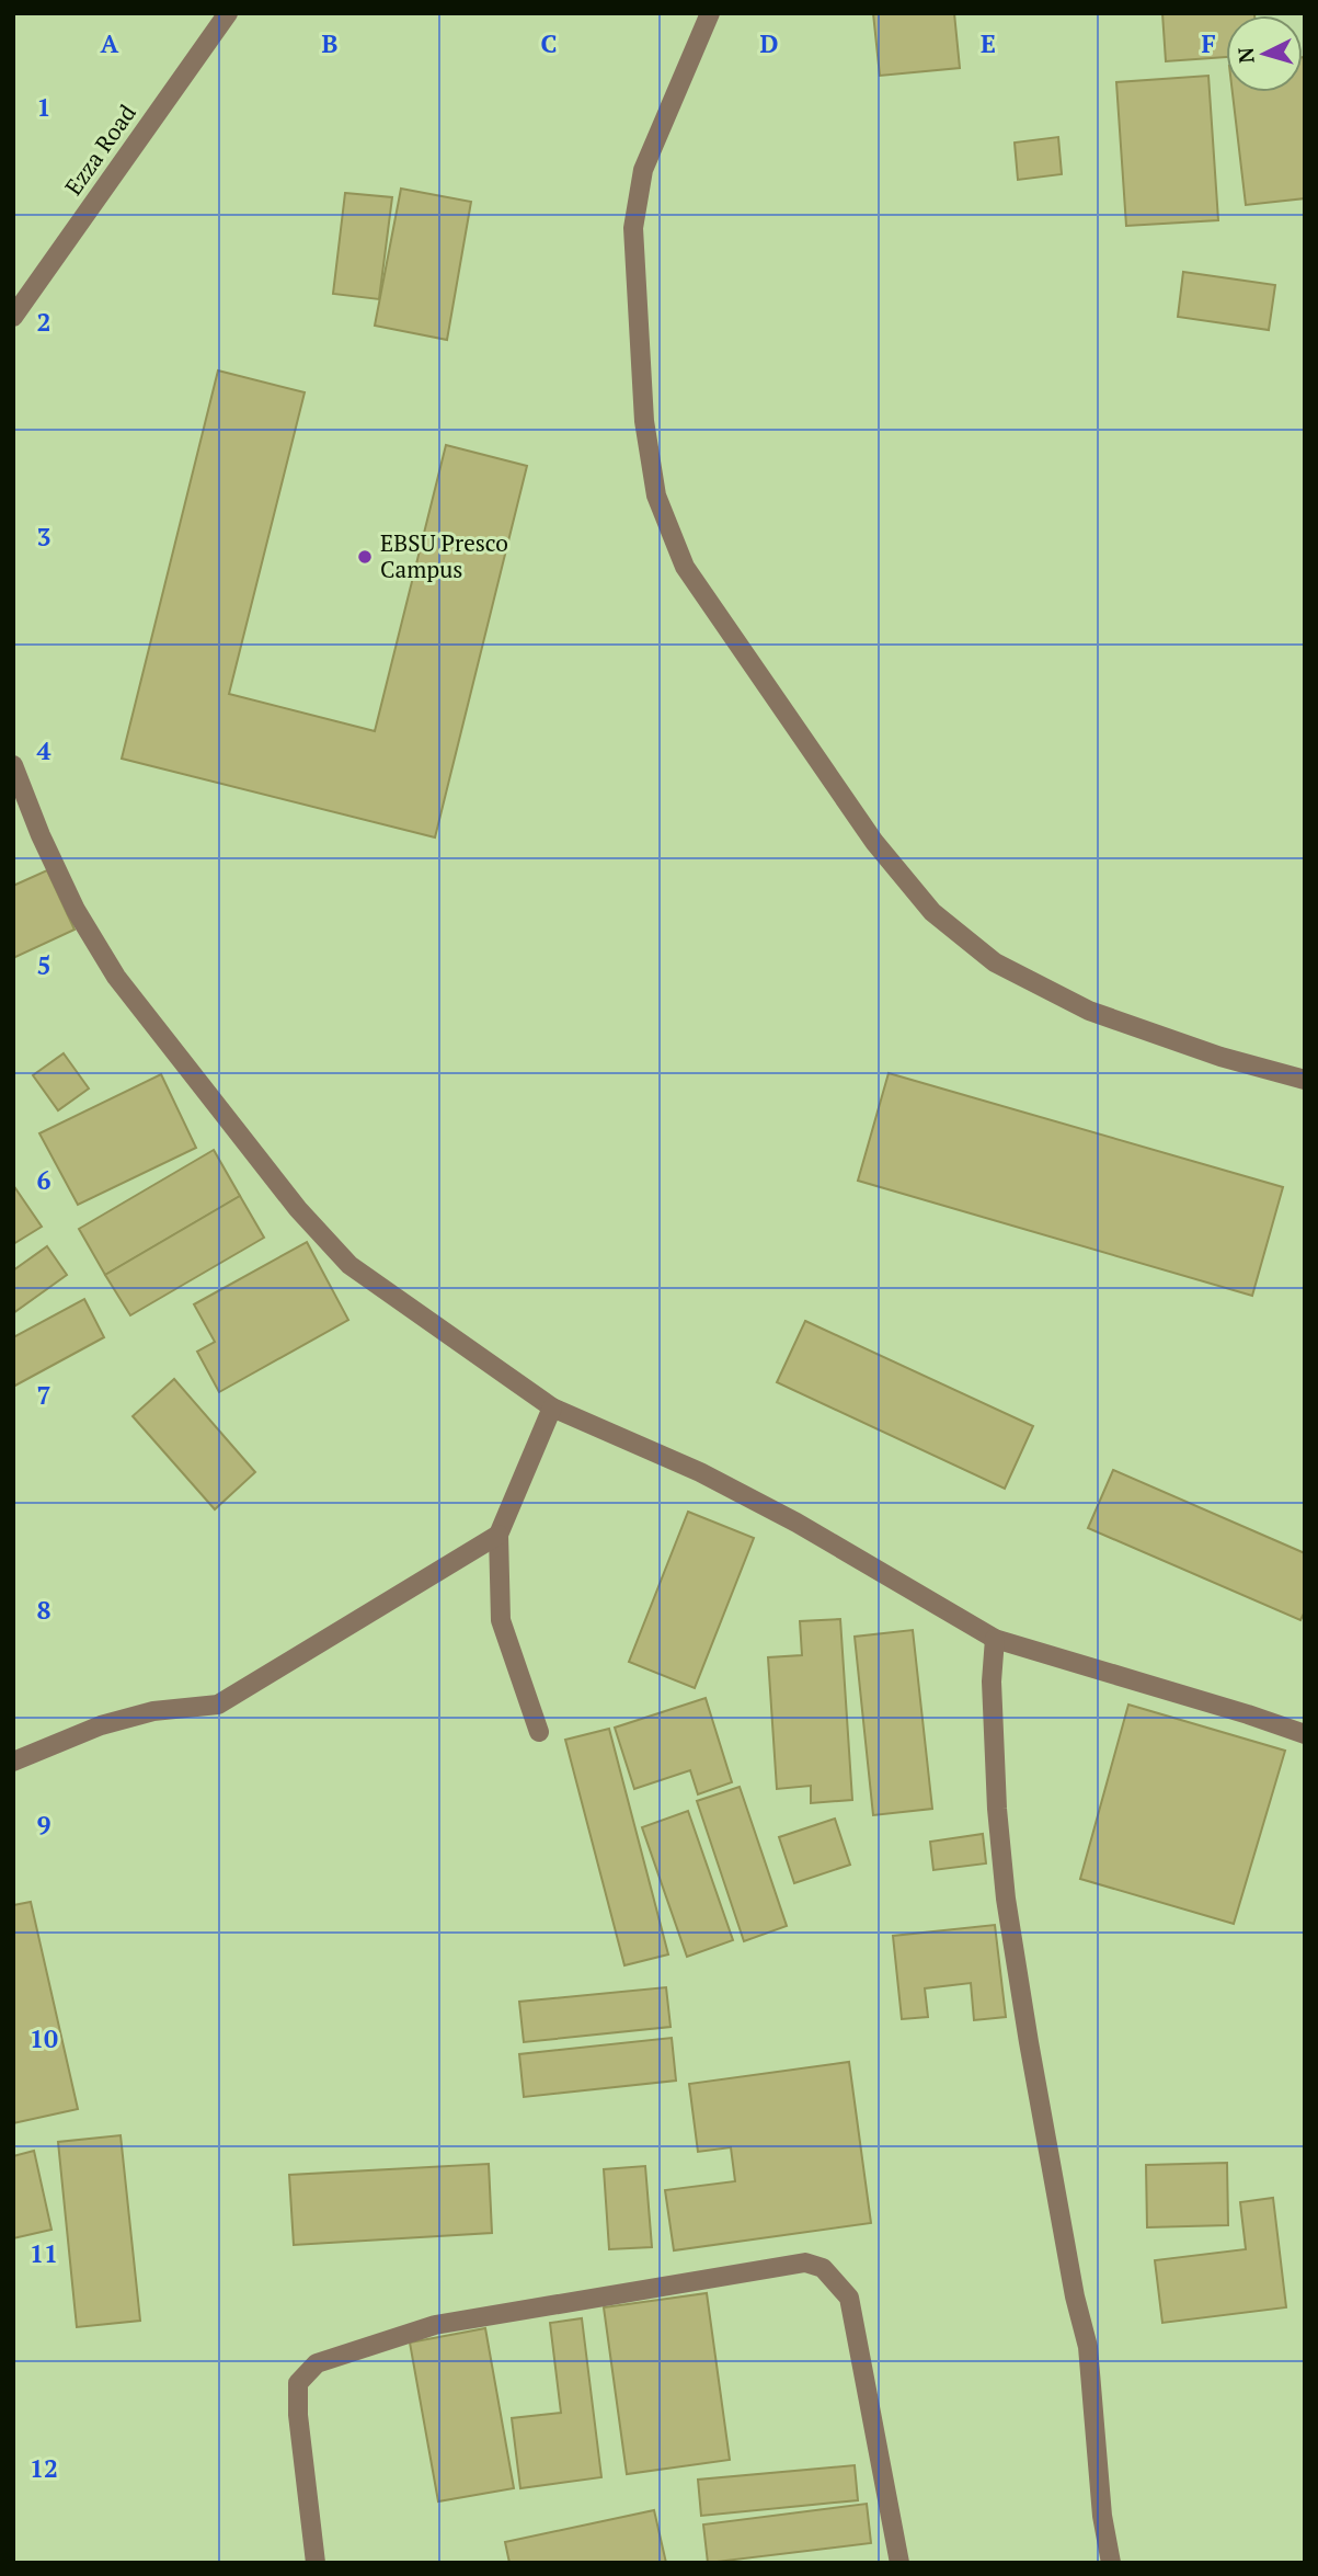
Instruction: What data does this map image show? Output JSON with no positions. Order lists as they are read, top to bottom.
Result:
{
  "streets": {
    "street": ["Ezza Road"]
  },
  "places": ["EBSU Presco Campus"],
  "north": "left",
  "grid": {
    "columns": [
      "A",
      "B",
      "C",
      "D",
      "E",
      "F"
    ],
    "rows": [
      "1",
      "2",
      "3",
      "4",
      "5",
      "6",
      "7",
      "8",
      "9",
      "10",
      "11",
      "12"
    ]
  }
}
